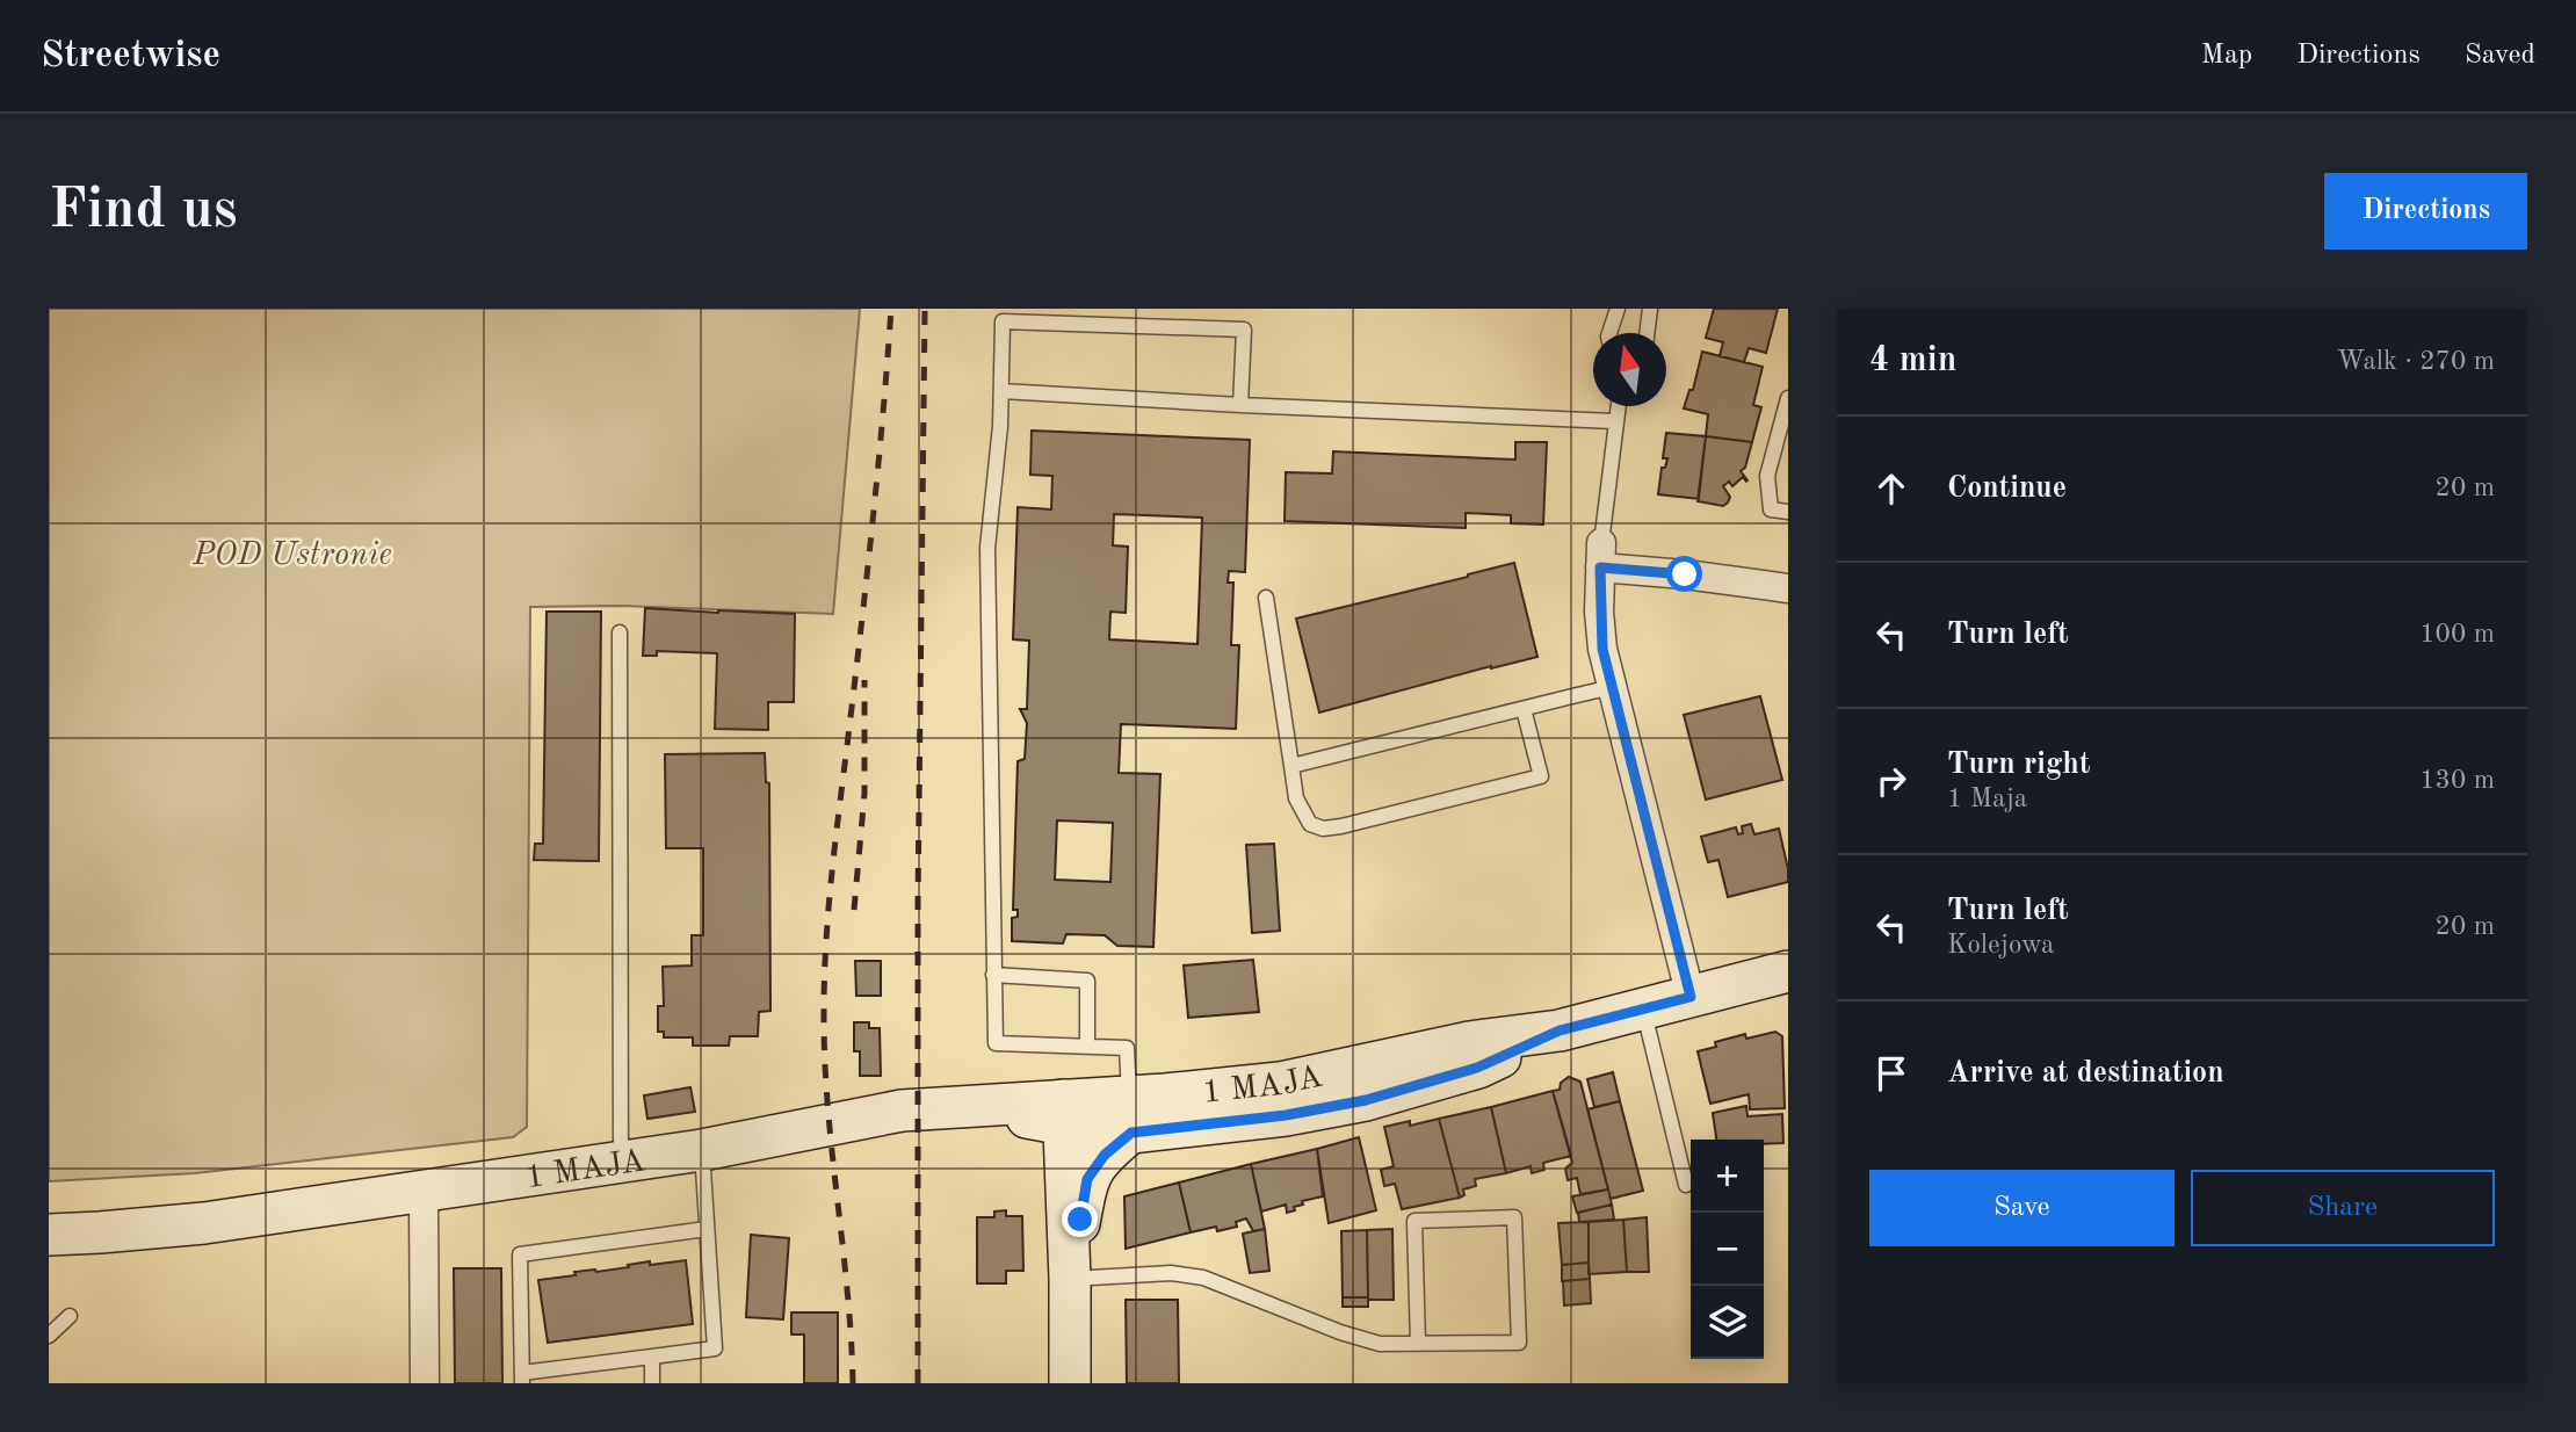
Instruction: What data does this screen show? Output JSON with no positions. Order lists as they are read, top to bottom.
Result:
{
  "streets": {
    "street": ["1 MAJA"]
  },
  "parks": ["POD Ustronie"],
  "north": "top",
  "page": {
    "header": "Streetwise",
    "nav": ["Map", "Directions", "Saved"],
    "buttons": [
      "Directions",
      ["Save", "Share"]
    ],
    "title": "Find us",
    "heading": ["4 min", "Walk · 270 m"],
    "list": [
      ["Continue", "20 m"],
      ["Turn left", "100 m"],
      ["Turn right", "1 Maja", "130 m"],
      ["Turn left", "Kolejowa", "20 m"],
      "Arrive at destination"
    ],
    "map_buttons": ["+", "−"]
  }
}
